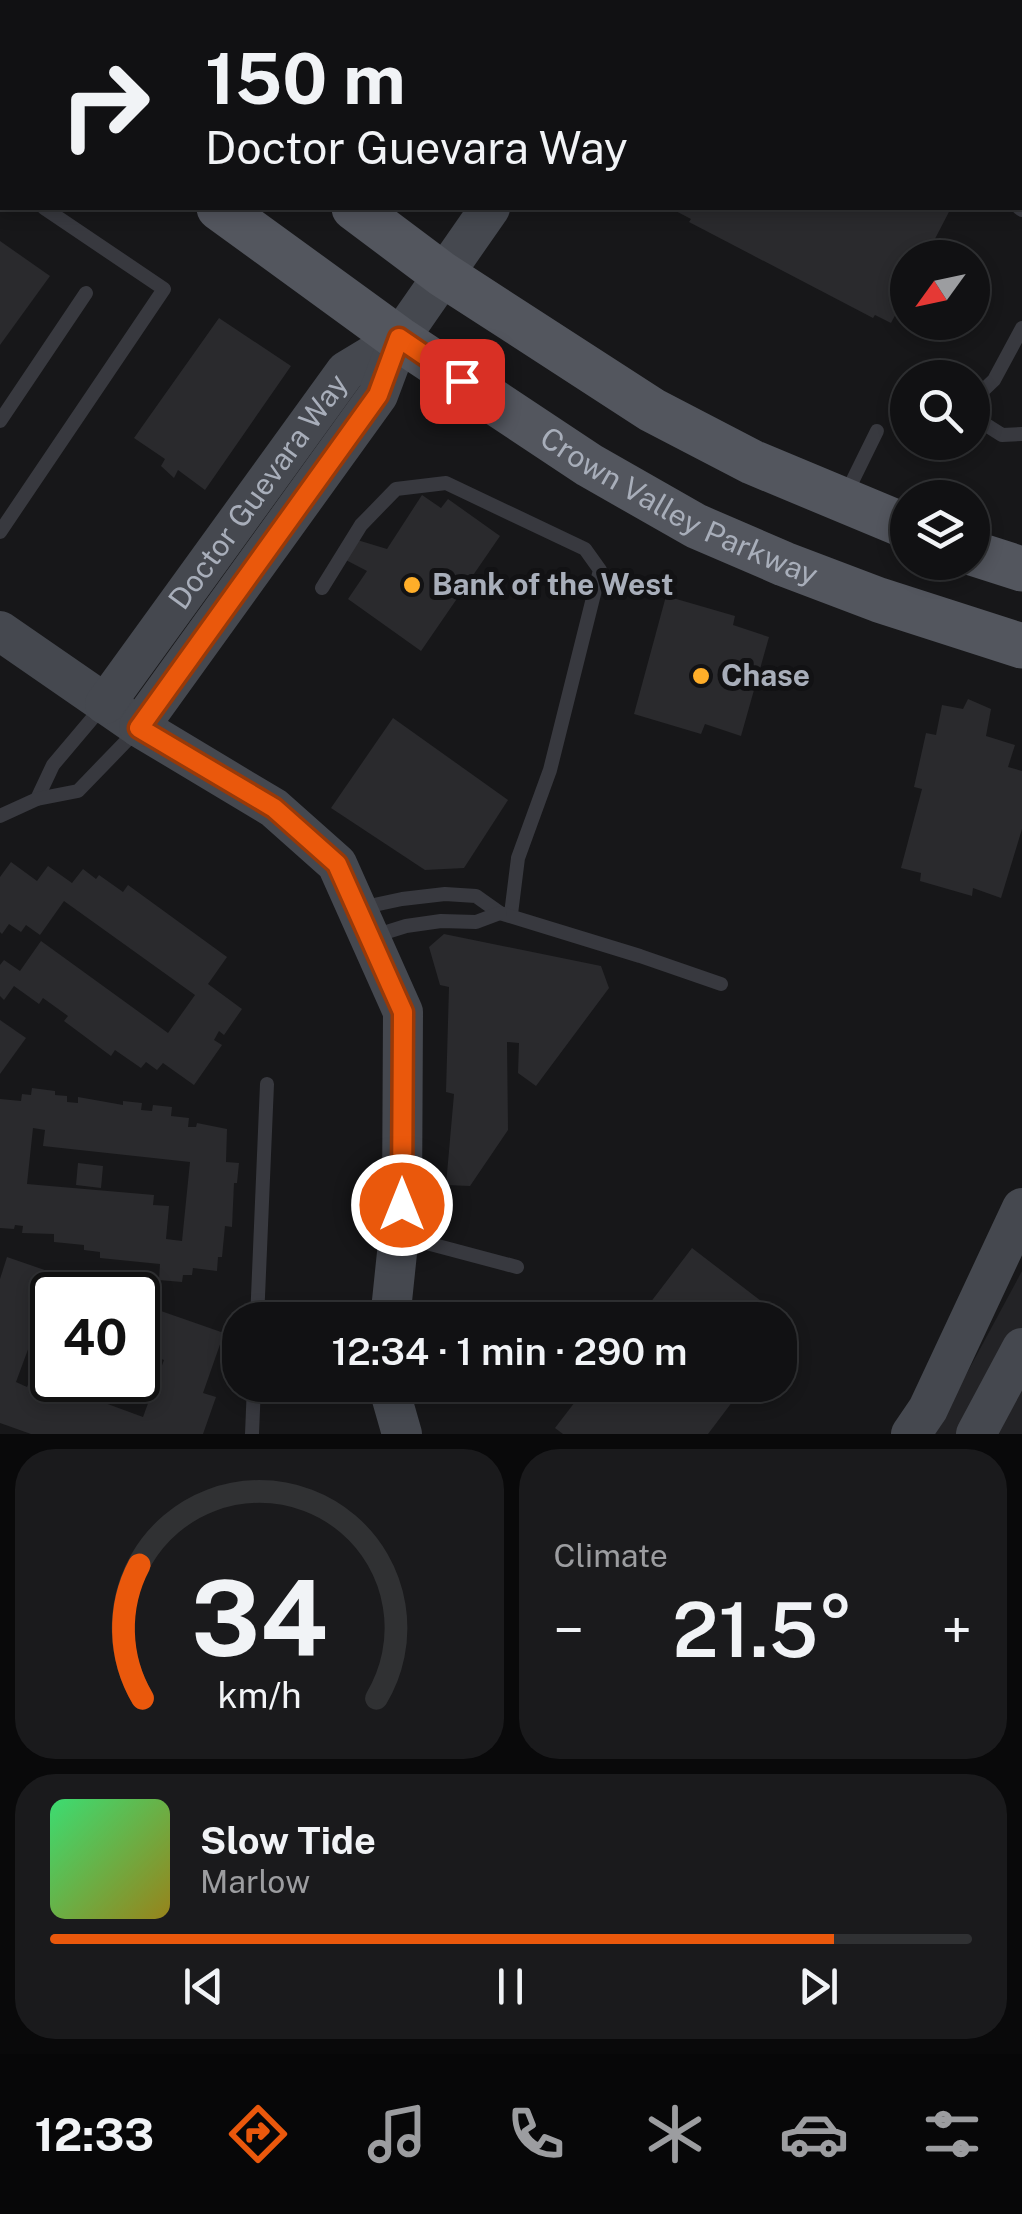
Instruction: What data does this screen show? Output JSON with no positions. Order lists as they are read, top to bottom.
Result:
{
  "streets": {
    "main road": ["Crown Valley Parkway"],
    "street": ["Doctor Guevara Way"]
  },
  "crossings": [
    ["Doctor Guevara Way", "Crown Valley Parkway"]
  ],
  "places": ["Bank of the West", "Chase"],
  "north": "bottom left",
  "page": {
    "turn": ["150 m", "Doctor Guevara Way"],
    "limit": "40",
    "trip": "12:34 · 1 min · 290 m",
    "tile": "Climate",
    "heat": ["−", "21.5°", "+"],
    "song": ["Slow Tide", "Marlow"],
    "tabs": "12:33",
    "gauge": ["34", "km/h"]
  }
}
